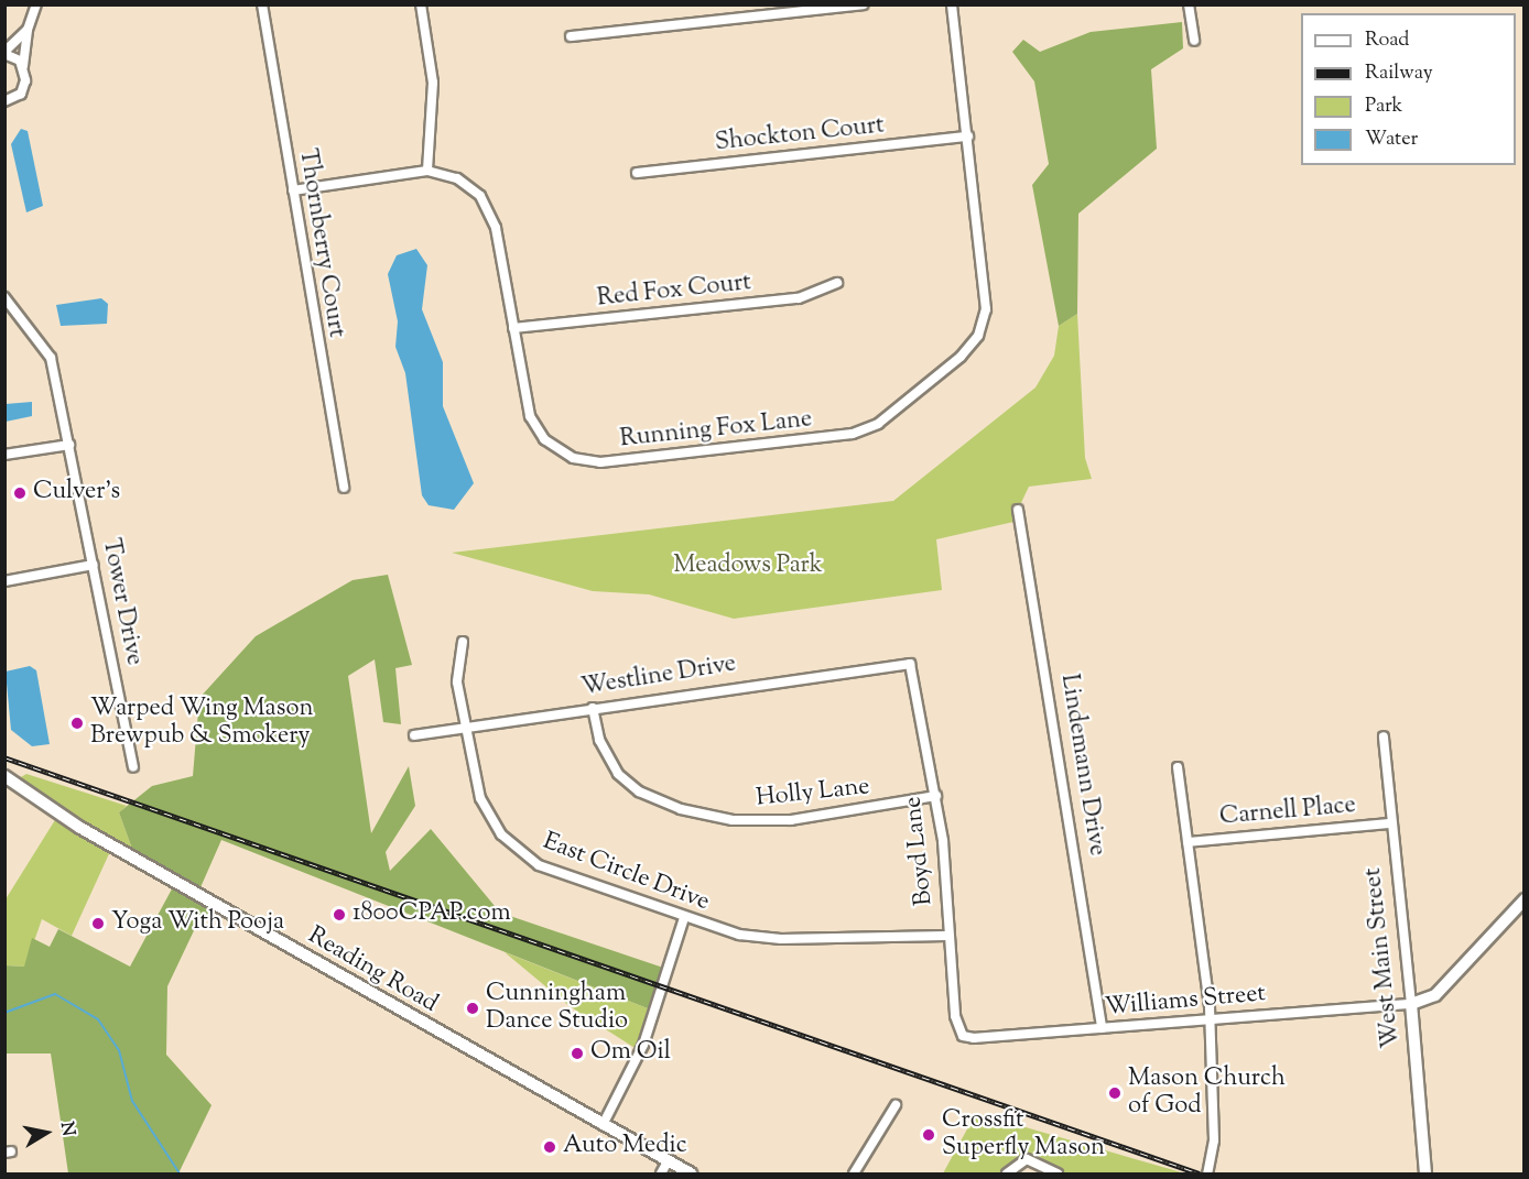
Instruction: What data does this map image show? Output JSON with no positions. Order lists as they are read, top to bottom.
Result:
{
  "streets": {
    "main road": ["West Main Street", "Reading Road"],
    "street": [
      "Shockton Court",
      "Thornberry Court",
      "Red Fox Court",
      "Running Fox Lane",
      "Tower Drive",
      "Westline Drive",
      "Lindemann Drive",
      "Holly Lane",
      "Carnell Place",
      "Boyd Lane",
      "East Circle Drive",
      "Williams Street"
    ]
  },
  "crossings": [
    ["Shockton Court", "Running Fox Lane"],
    ["Thornberry Court", "Running Fox Lane"],
    ["Red Fox Court", "Running Fox Lane"],
    ["Westline Drive", "Holly Lane"],
    ["Westline Drive", "Boyd Lane"],
    ["Westline Drive", "East Circle Drive"],
    ["Lindemann Drive", "Williams Street"],
    ["Holly Lane", "Boyd Lane"],
    ["Carnell Place", "West Main Street"],
    ["Boyd Lane", "East Circle Drive"],
    ["Boyd Lane", "Williams Street"],
    ["West Main Street", "Williams Street"]
  ],
  "parks": ["Meadows Park"],
  "places": [
    "Culver's",
    "Warped Wing Mason Brewpub & Smokery",
    "1800CPAP.com",
    "Yoga With Pooja",
    "Cunningham Dance Studio",
    "Om Oil",
    "Mason Church of God",
    "Crossfit Superfly Mason",
    "Auto Medic"
  ],
  "legend": [
    "Road",
    "Railway",
    "Park",
    "Water"
  ],
  "north": "right"
}
